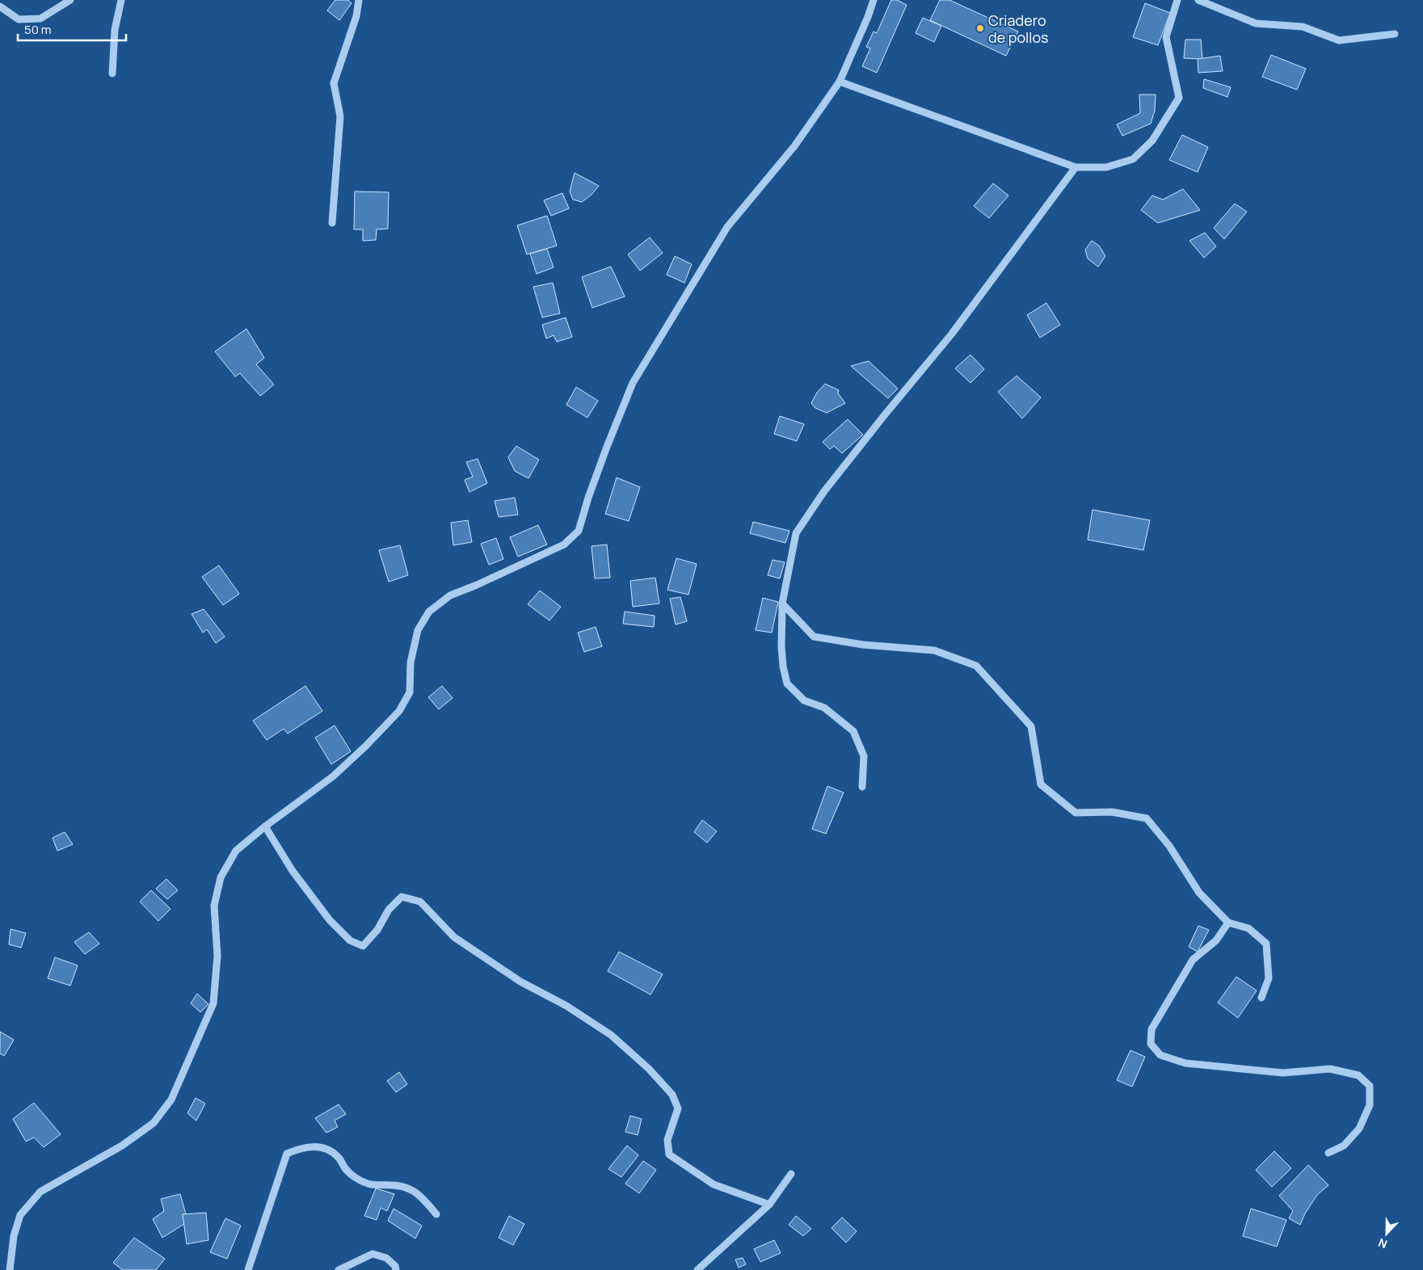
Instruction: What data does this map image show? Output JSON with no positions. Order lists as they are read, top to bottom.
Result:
{
  "places": ["Criadero de pollos"],
  "scale_bar": "50 m",
  "north": "bottom"
}
